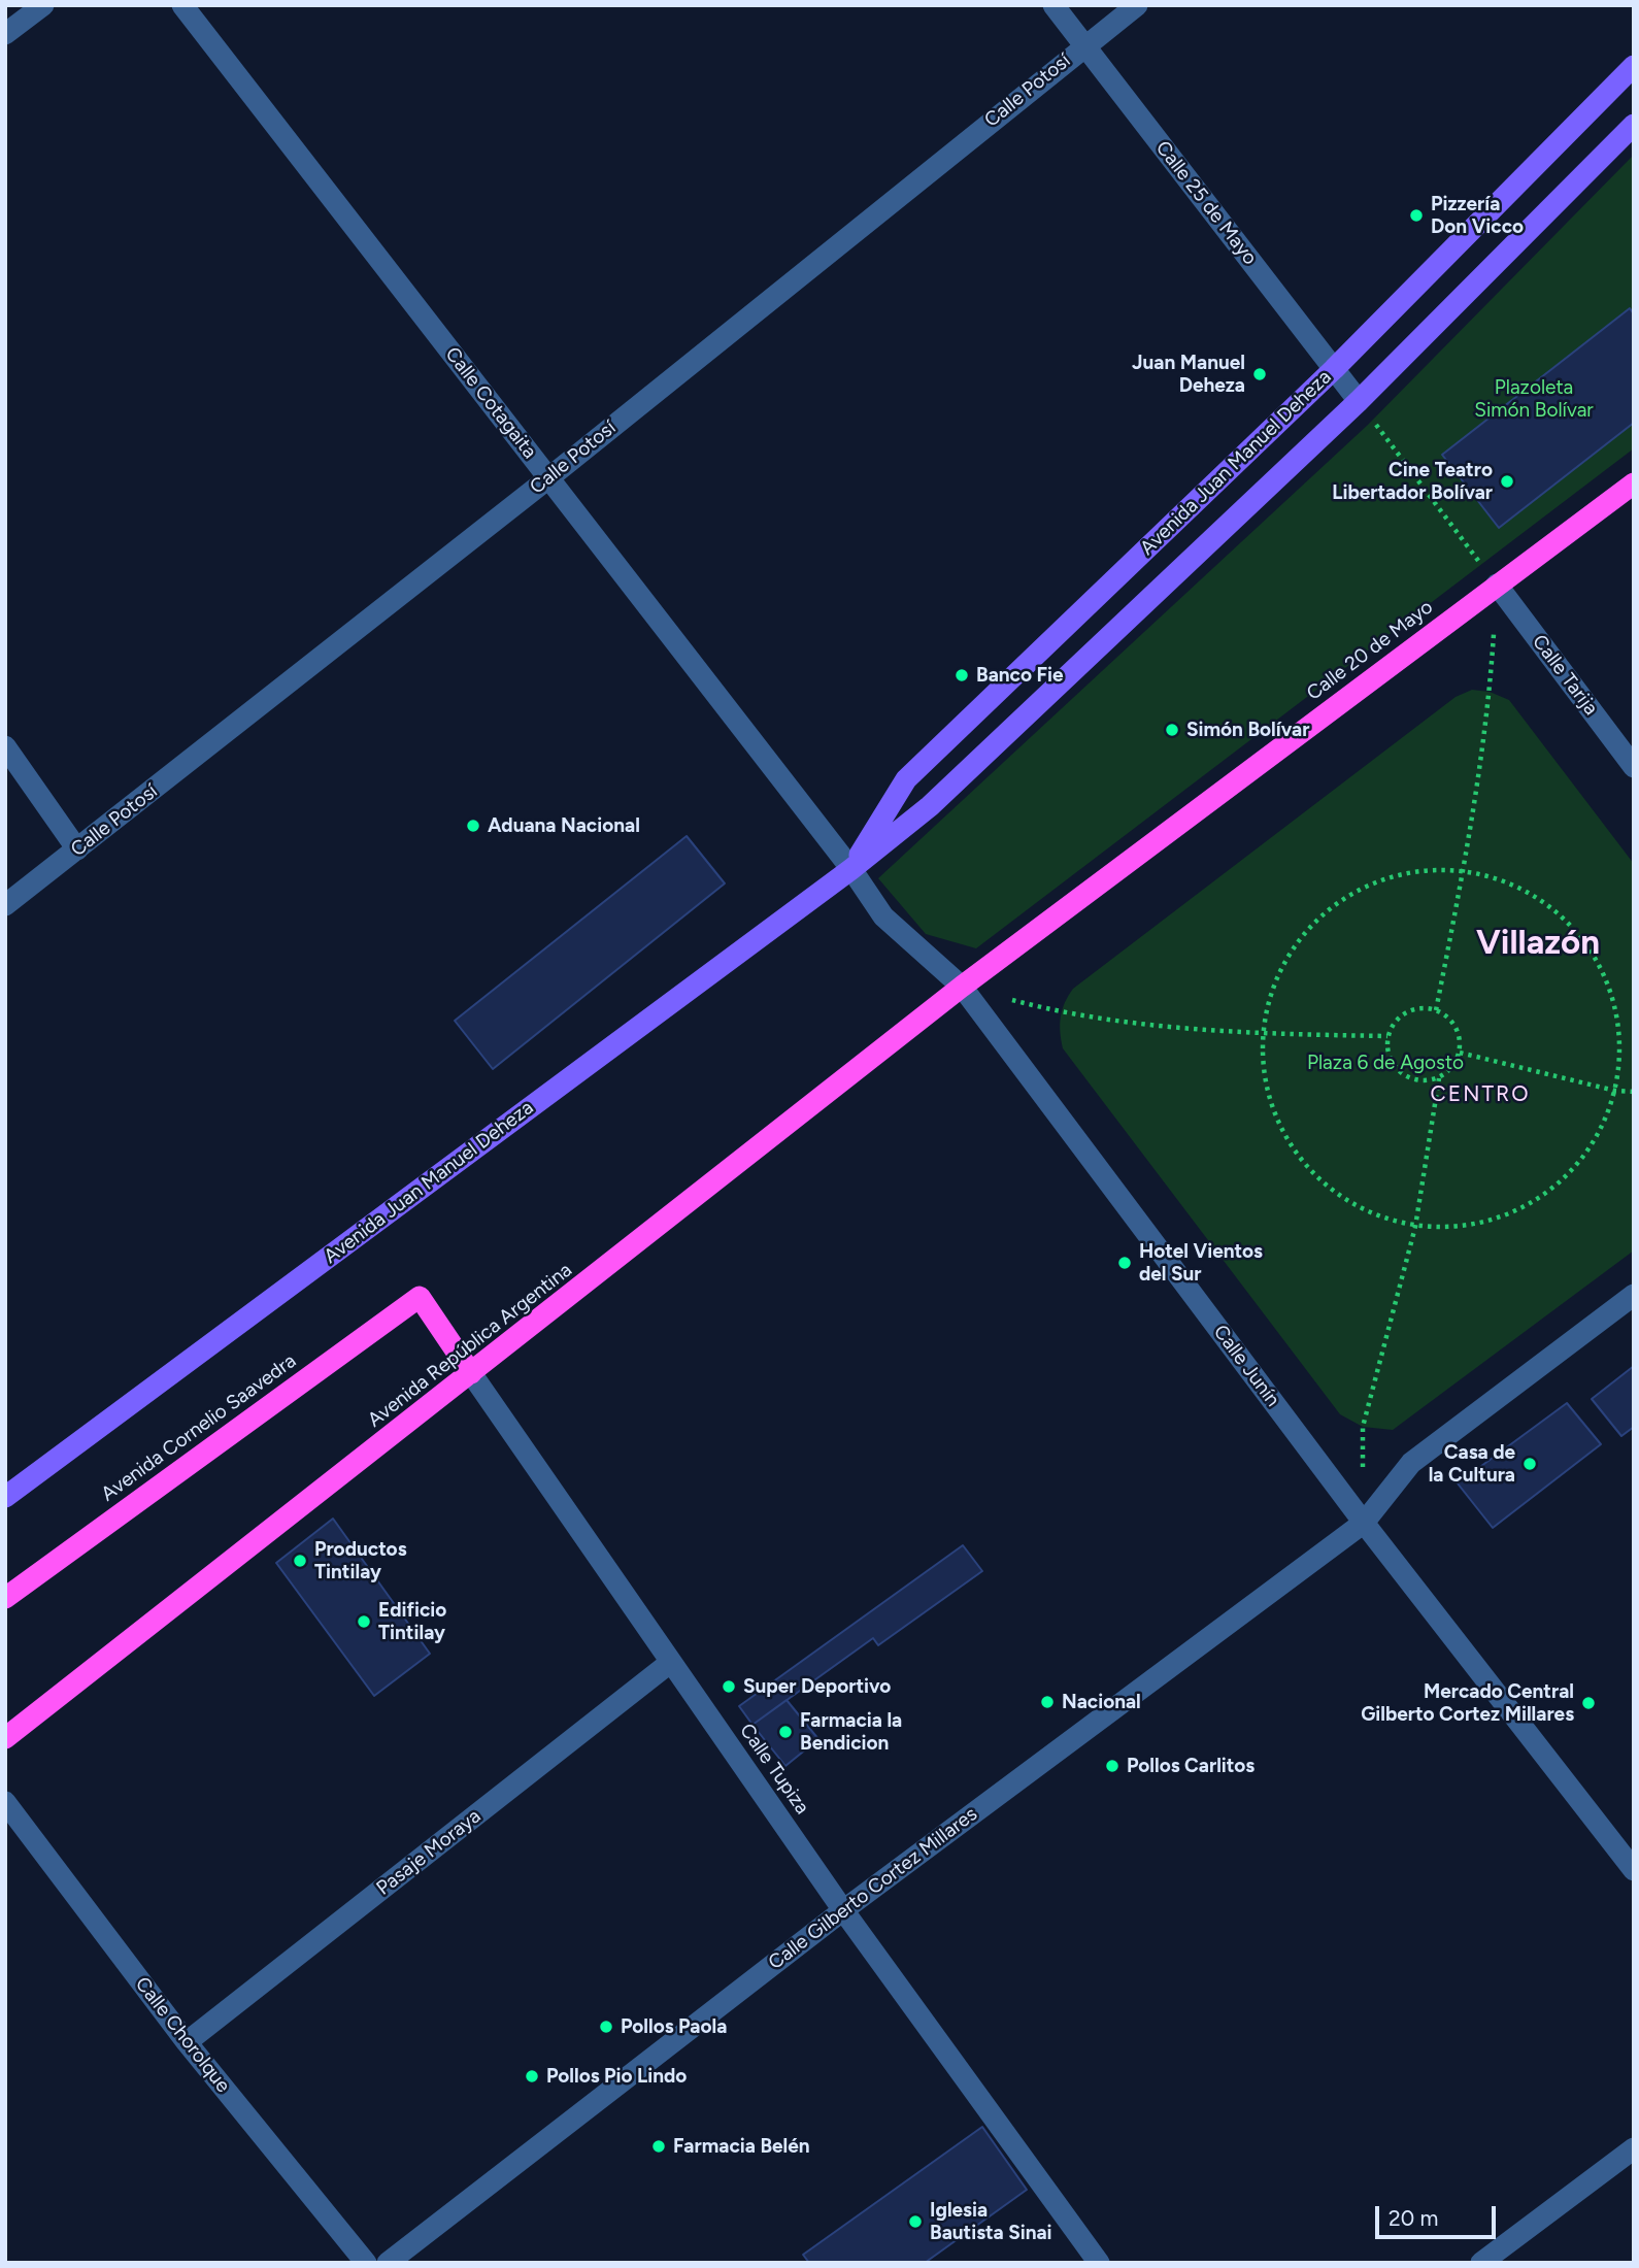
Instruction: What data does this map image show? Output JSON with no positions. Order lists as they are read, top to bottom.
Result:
{
  "streets": {
    "highway": [
      "Calle 20 de Mayo",
      "Avenida República Argentina",
      "Avenida Cornelio Saavedra",
      "Calle Tupiza"
    ],
    "main road": ["Avenida Juan Manuel Deheza"],
    "street": [
      "Calle Potosí",
      "Calle 25 de Mayo",
      "Calle Cotagaita",
      "Calle Tarija",
      "Calle Junín",
      "Pasaje Moraya",
      "Calle Gilberto Cortez Millares",
      "Calle Chorolque"
    ]
  },
  "crossings": [
    ["Calle Potosí", "Calle 25 de Mayo"],
    ["Calle Potosí", "Calle Cotagaita"],
    ["Calle 25 de Mayo", "Avenida Juan Manuel Deheza"],
    ["Calle Cotagaita", "Avenida Juan Manuel Deheza"],
    ["Calle Cotagaita", "Calle Junín"],
    ["Avenida Juan Manuel Deheza", "Calle Junín"],
    ["Calle 20 de Mayo", "Calle Tarija"],
    ["Calle 20 de Mayo", "Avenida República Argentina"],
    ["Calle 20 de Mayo", "Calle Junín"],
    ["Avenida República Argentina", "Calle Junín"],
    ["Avenida República Argentina", "Calle Tupiza"],
    ["Calle Junín", "Calle Gilberto Cortez Millares"],
    ["Avenida Cornelio Saavedra", "Calle Tupiza"],
    ["Calle Tupiza", "Pasaje Moraya"],
    ["Calle Tupiza", "Calle Gilberto Cortez Millares"],
    ["Pasaje Moraya", "Calle Chorolque"]
  ],
  "districts": ["Villazón", "CENTRO"],
  "parks": ["Plazoleta Simón Bolívar", "Plaza 6 de Agosto"],
  "places": [
    "Pizzería Don Vicco",
    "Juan Manuel Deheza",
    "Cine Teatro Libertador Bolívar",
    "Banco Fie",
    "Simón Bolívar",
    "Aduana Nacional",
    "Hotel Vientos del Sur",
    "Casa de la Cultura",
    "Productos Tintilay",
    "Edificio Tintilay",
    "Super Deportivo",
    "Nacional",
    "Mercado Central Gilberto Cortez Millares",
    "Farmacia la Bendicion",
    "Pollos Carlitos",
    "Pollos Paola",
    "Pollos Pio Lindo",
    "Farmacia Belén",
    "Iglesia Bautista Sinai"
  ],
  "scale_bar": "20 m"
}
